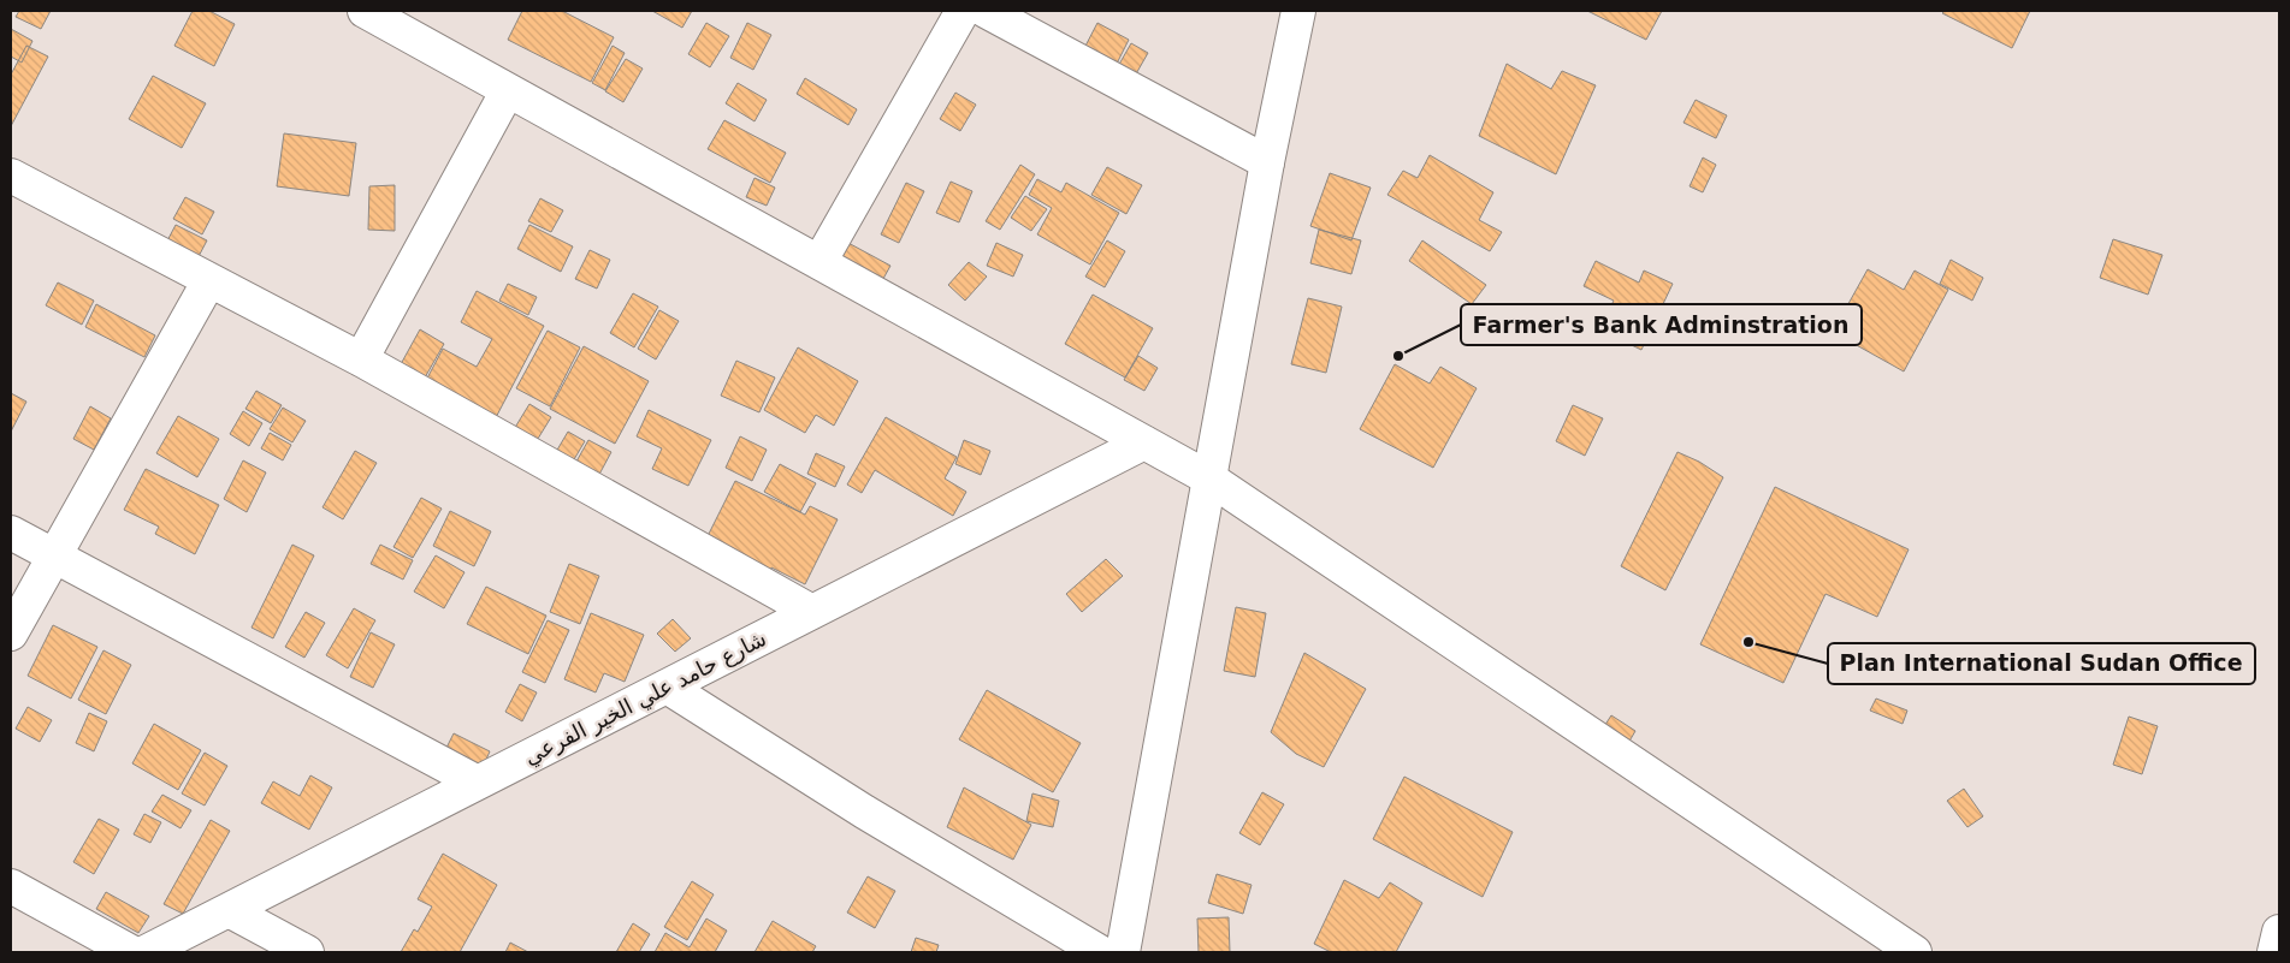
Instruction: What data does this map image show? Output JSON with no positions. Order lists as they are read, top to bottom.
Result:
{
  "streets": {
    "street": ["شارع حامد علي الخير الفرعي"]
  },
  "places": ["Farmer's Bank Adminstration", "Plan International Sudan Office"]
}
